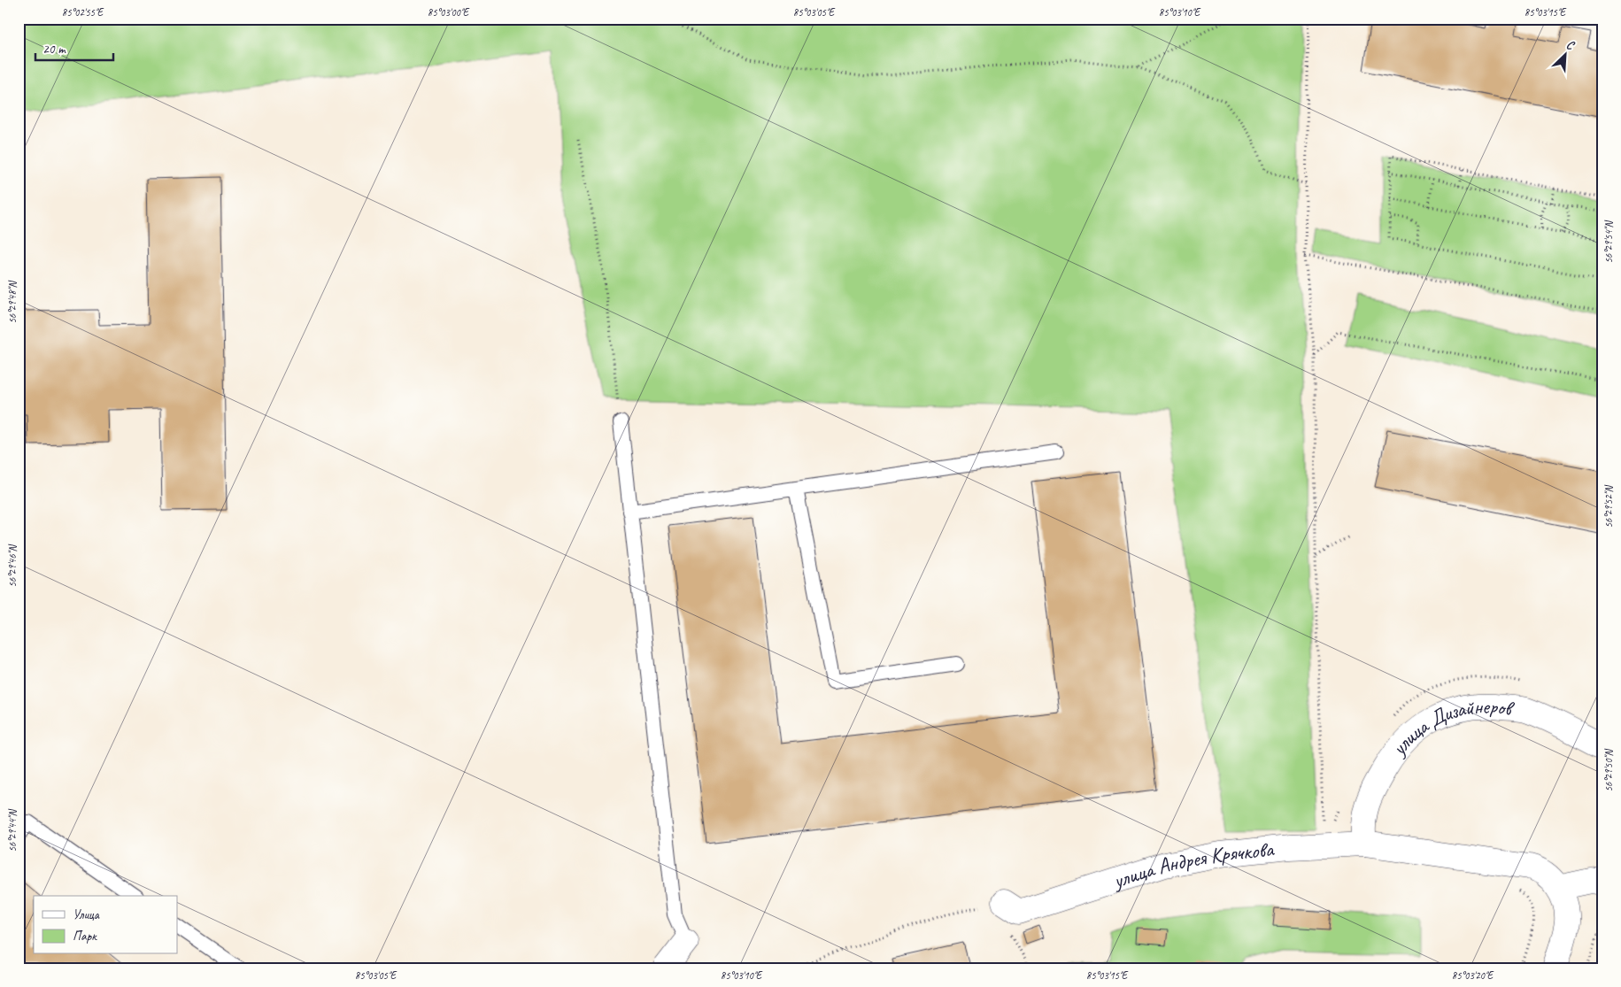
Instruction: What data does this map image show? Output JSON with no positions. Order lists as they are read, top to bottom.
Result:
{
  "streets": {
    "street": ["улица Дизайнеров", "улица Андрея Крячкова"]
  },
  "crossings": [
    ["улица Дизайнеров", "улица Андрея Крячкова"]
  ],
  "legend": ["Улица", "Парк"],
  "scale_bar": "20 m",
  "north": "top right",
  "coordinates": [
    "85°02'55\"E",
    "85°03'00\"E",
    "85°03'05\"E",
    "85°03'10\"E",
    "85°03'15\"E",
    "56°29'54\"N",
    "56°29'48\"N",
    "56°29'52\"N",
    "56°29'46\"N",
    "56°29'50\"N",
    "56°29'44\"N",
    "85°03'20\"E"
  ]
}
